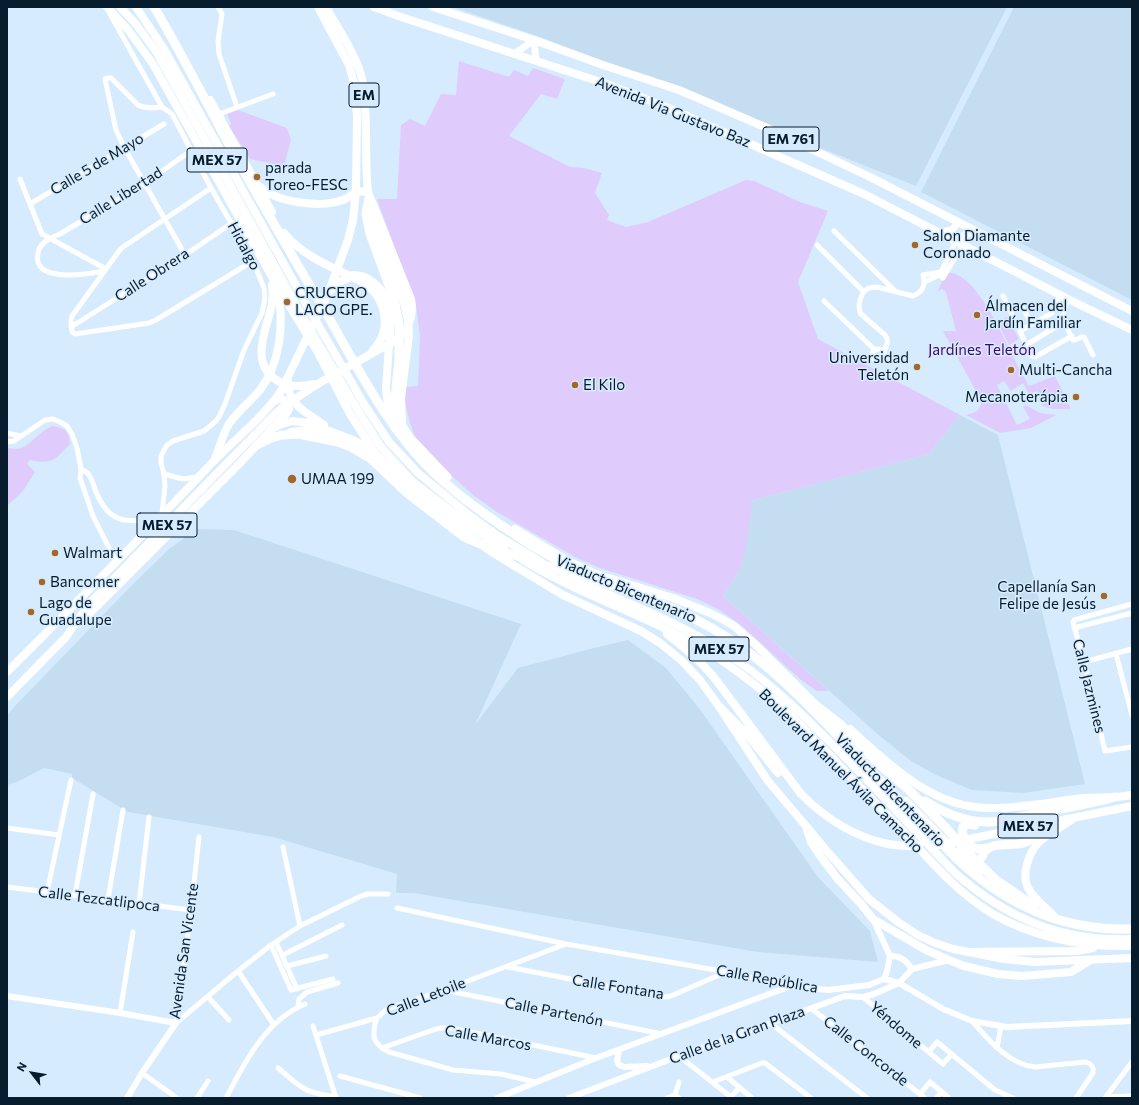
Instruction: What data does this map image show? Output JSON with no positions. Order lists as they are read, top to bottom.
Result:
{
  "streets": {
    "highway": ["Viaducto Bicentenario"],
    "main road": [
      "EM",
      "Avenida Via Gustavo Baz",
      "EM 761",
      "MEX 57",
      "Boulevard Manuel Ávila Camacho"
    ],
    "street": [
      "Calle 5 de Mayo",
      "Calle Libertad",
      "Hidalgo",
      "Calle Obrera",
      "Calle Jazmines",
      "Calle Tezcatlipoca",
      "Avenida San Vicente",
      "Calle República",
      "Calle Fontana",
      "Calle Letoile",
      "Calle Partenón",
      "Yéndome",
      "Calle de la Gran Plaza",
      "Calle Marcos",
      "Calle Concorde"
    ]
  },
  "crossings": [
    ["MEX 57", "Hidalgo"],
    ["MEX 57", "Boulevard Manuel Ávila Camacho"],
    ["Calle Libertad", "Hidalgo"],
    ["Hidalgo", "Calle Obrera"],
    ["Viaducto Bicentenario", "Boulevard Manuel Ávila Camacho"],
    ["Calle Tezcatlipoca", "Avenida San Vicente"],
    ["Calle República", "Calle Fontana"],
    ["Calle República", "Calle Letoile"],
    ["Calle República", "Calle de la Gran Plaza"],
    ["Calle Fontana", "Calle Letoile"],
    ["Calle Letoile", "Calle Partenón"],
    ["Calle Letoile", "Calle Marcos"],
    ["Calle Partenón", "Calle de la Gran Plaza"],
    ["Yéndome", "Calle de la Gran Plaza"],
    ["Calle de la Gran Plaza", "Calle Marcos"],
    ["Calle de la Gran Plaza", "Calle Concorde"]
  ],
  "parks": ["Jardínes Teletón"],
  "places": [
    "parada Toreo-FESC",
    "Salon Diamante Coronado",
    "CRUCERO LAGO GPE.",
    "Álmacen del Jardín Familiar",
    "Universidad Teletón",
    "Multi-Cancha",
    "El Kilo",
    "Mecanoterápia",
    "UMAA 199",
    "Walmart",
    "Bancomer",
    "Capellanía San Felipe de Jesús",
    "Lago de Guadalupe"
  ],
  "north": "top left"
}
